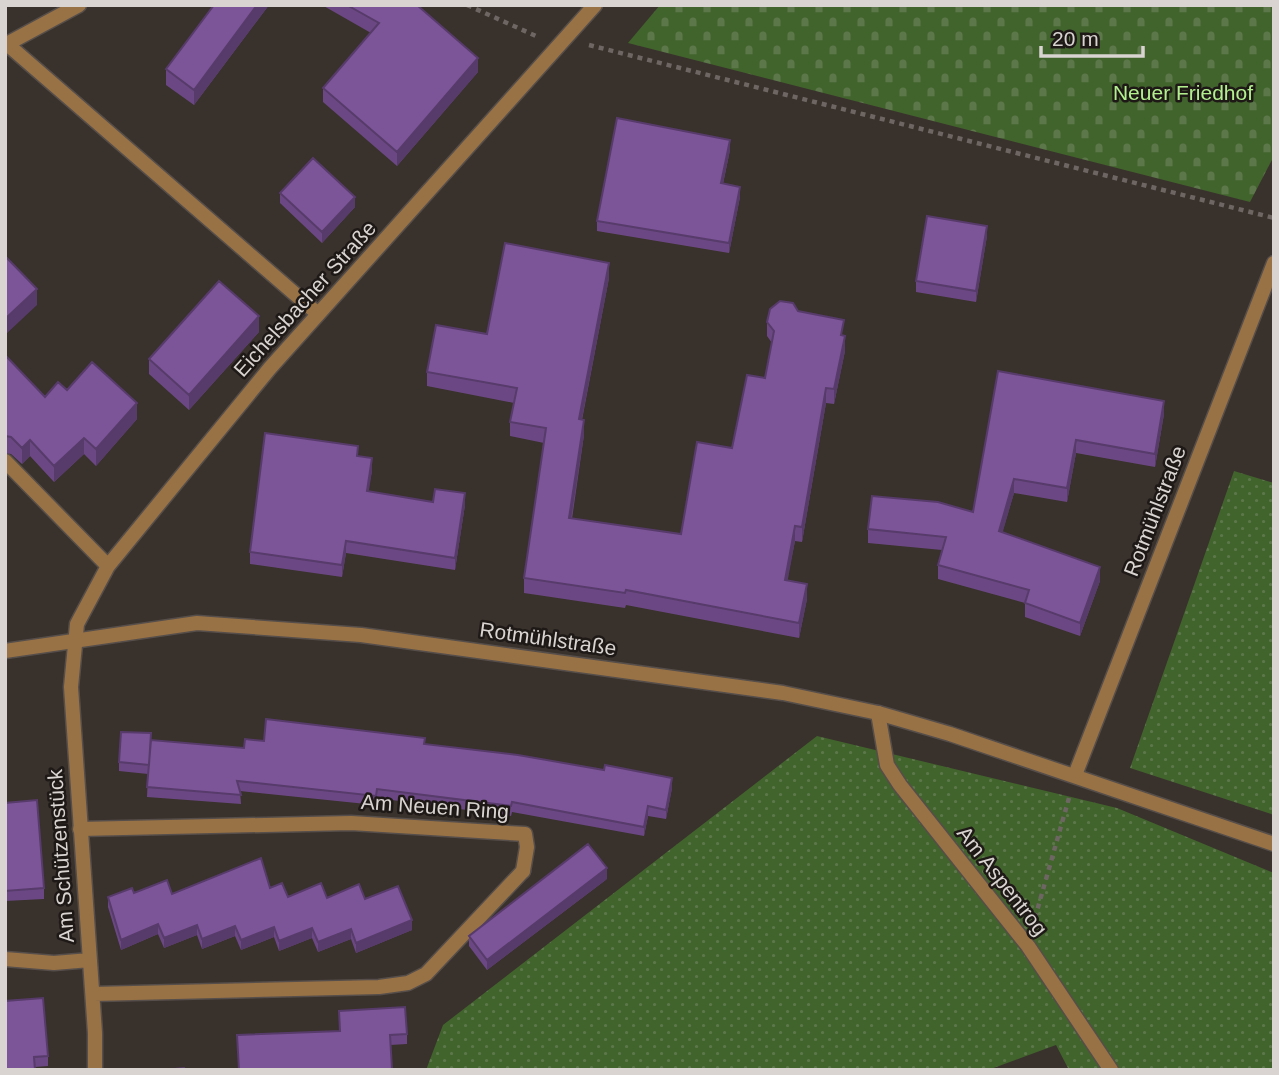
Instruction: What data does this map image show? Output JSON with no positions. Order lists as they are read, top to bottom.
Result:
{
  "streets": {
    "street": [
      "Eichelsbacher Straße",
      "Rotmühlstraße",
      "Am Neuen Ring",
      "Am Schützenstück",
      "Am Aspentrog"
    ]
  },
  "crossings": [
    ["Eichelsbacher Straße", "Rotmühlstraße"],
    ["Eichelsbacher Straße", "Am Schützenstück"],
    ["Rotmühlstraße", "Am Schützenstück"],
    ["Rotmühlstraße", "Am Aspentrog"],
    ["Am Neuen Ring", "Am Schützenstück"]
  ],
  "parks": ["Neuer Friedhof"],
  "scale_bar": "20 m"
}
